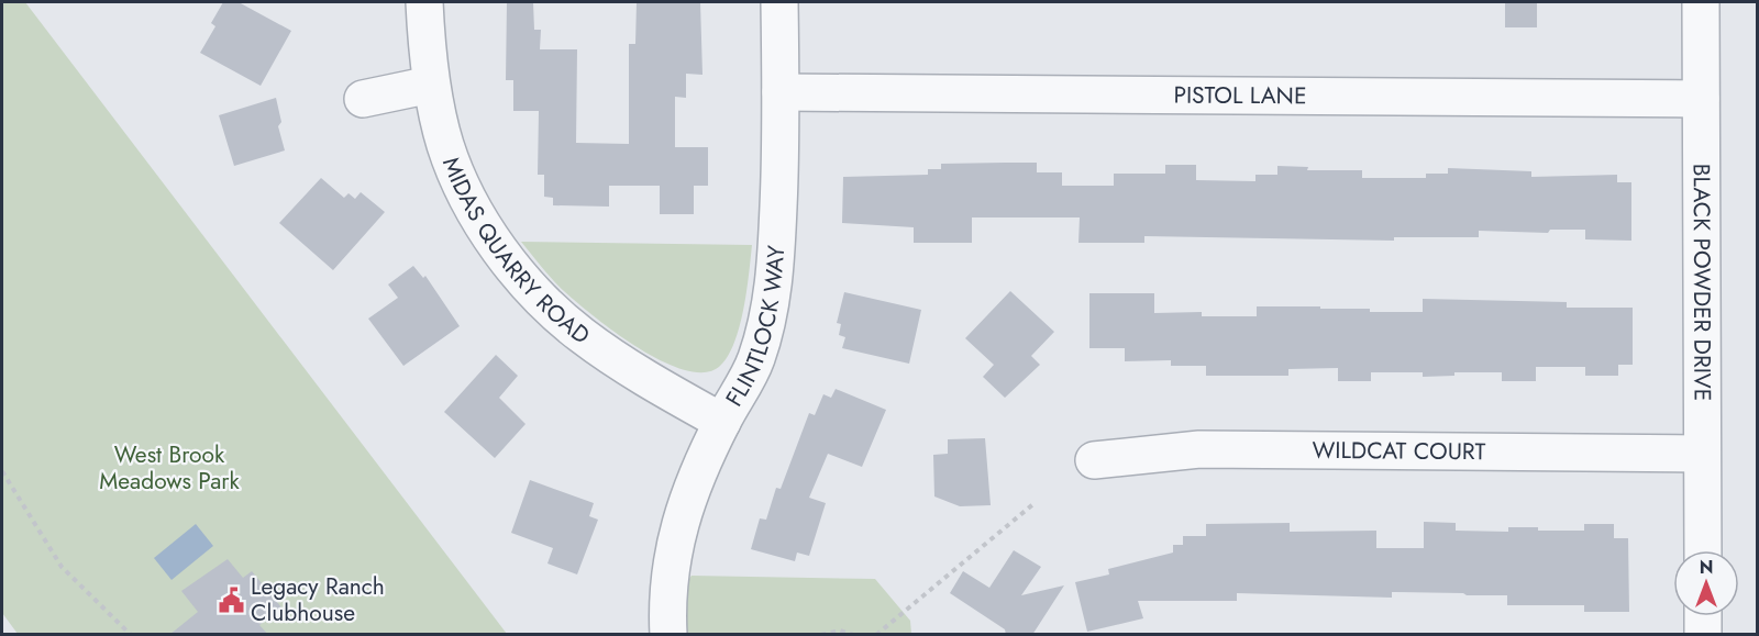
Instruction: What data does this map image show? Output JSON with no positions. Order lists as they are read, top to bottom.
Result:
{
  "streets": {
    "street": [
      "PISTOL LANE",
      "MIDAS QUARRY ROAD",
      "BLACK POWDER DRIVE",
      "FLINTLOCK WAY",
      "WILDCAT COURT"
    ]
  },
  "crossings": [
    ["PISTOL LANE", "BLACK POWDER DRIVE"],
    ["PISTOL LANE", "FLINTLOCK WAY"],
    ["MIDAS QUARRY ROAD", "FLINTLOCK WAY"],
    ["BLACK POWDER DRIVE", "WILDCAT COURT"]
  ],
  "parks": ["West Brook Meadows Park"],
  "places": {
    "public building": ["Legacy Ranch Clubhouse"]
  },
  "north": "top"
}
